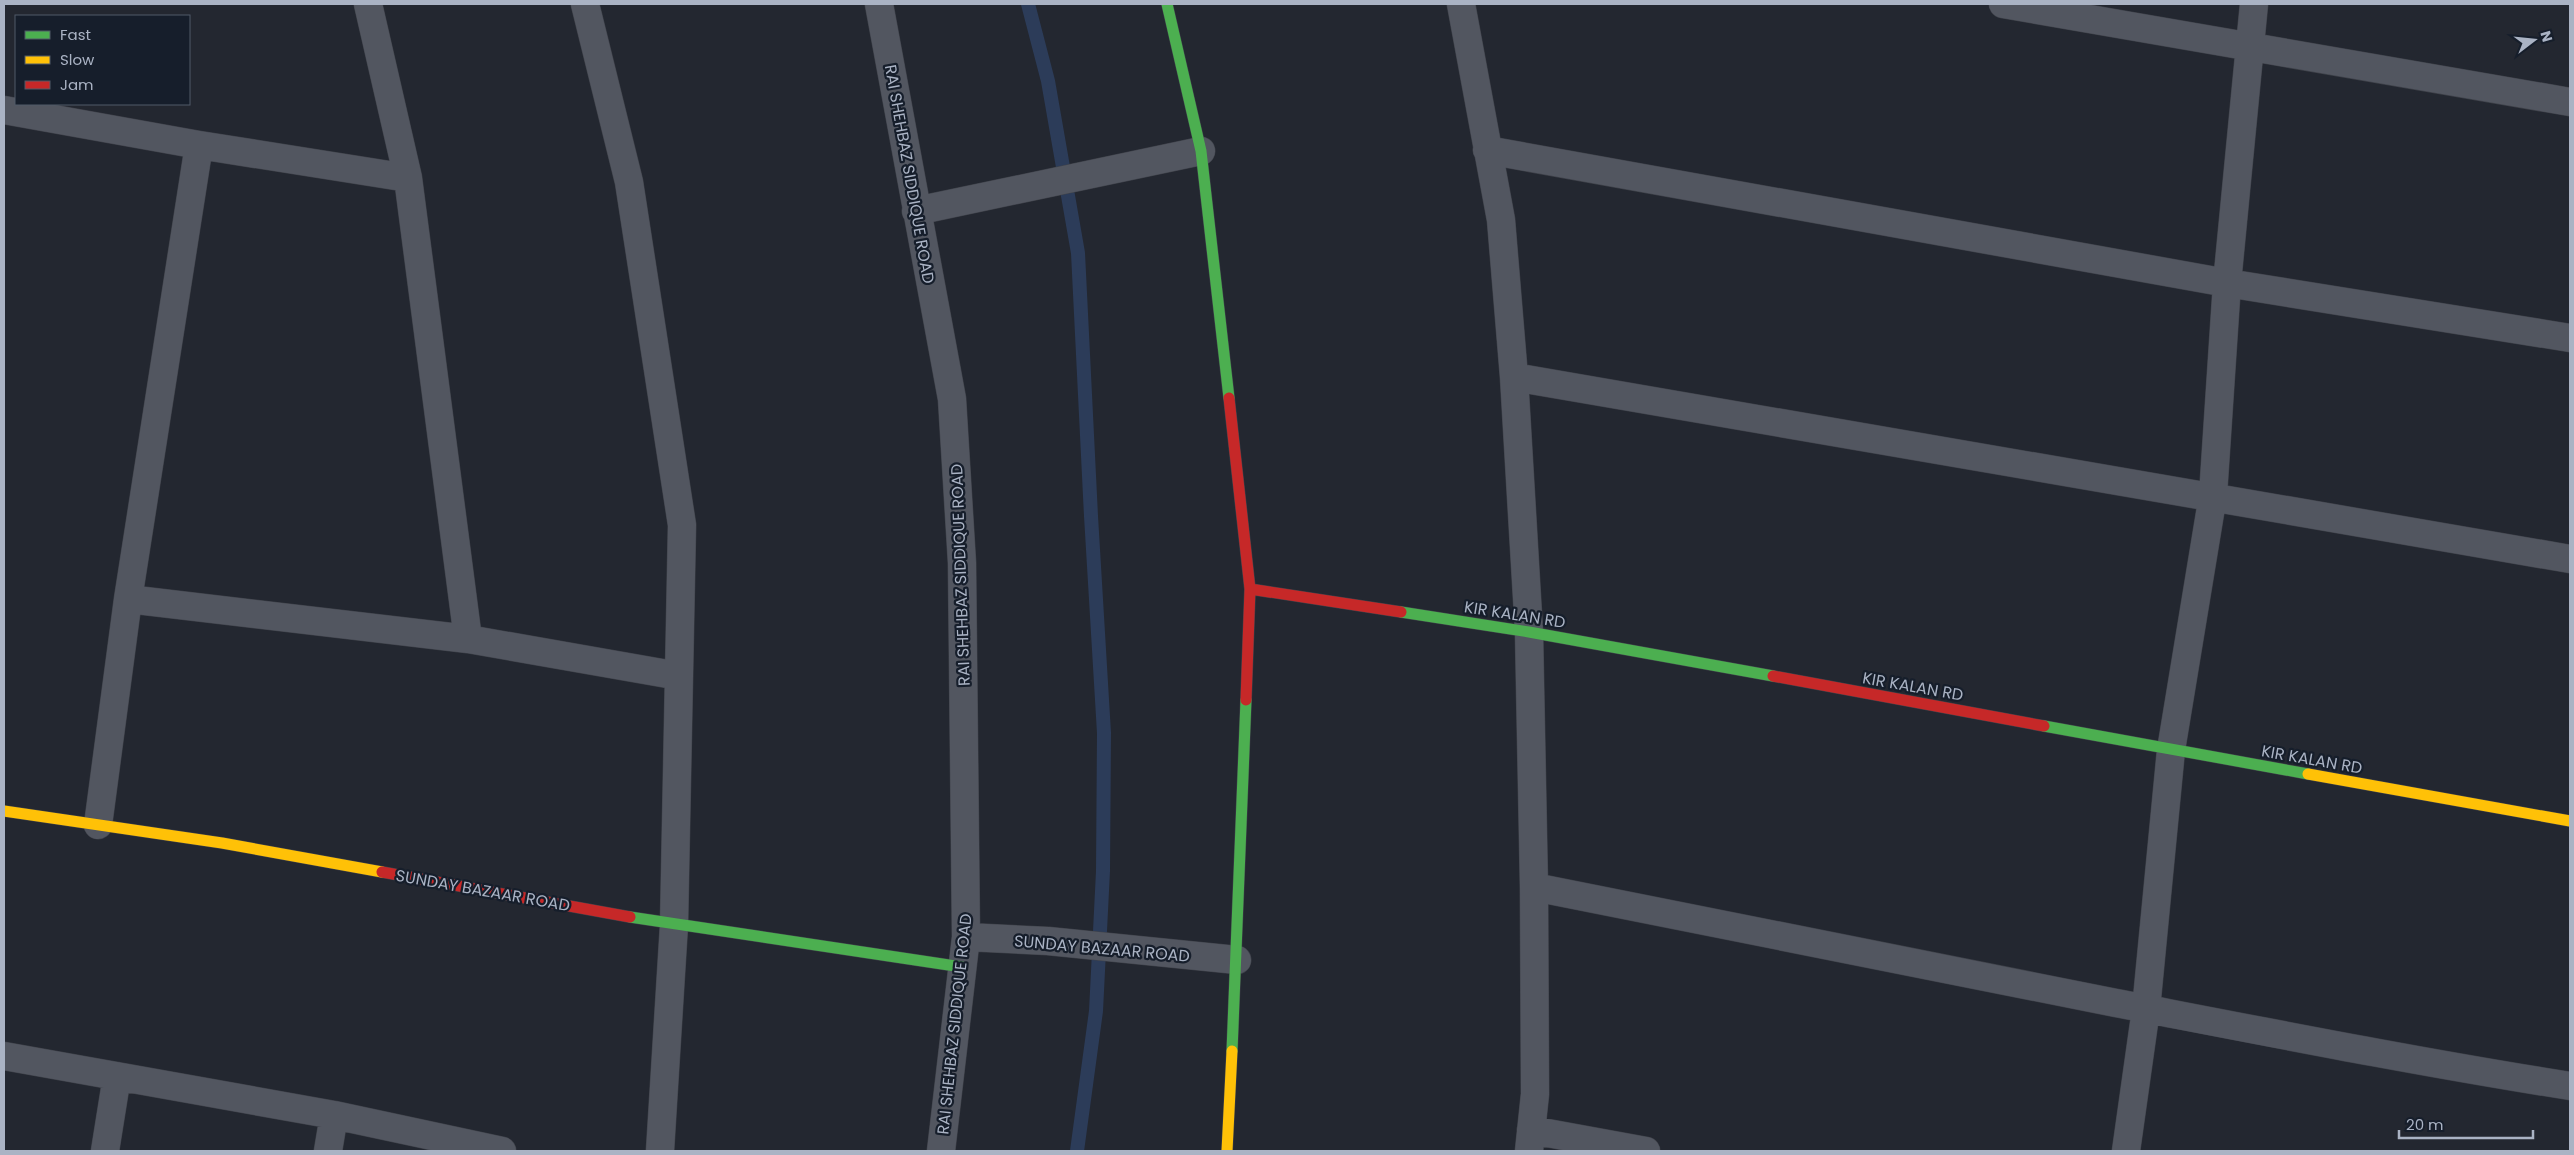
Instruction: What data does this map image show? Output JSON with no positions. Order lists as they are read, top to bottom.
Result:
{
  "streets": {
    "street": ["RAI SHEHBAZ SIDDIQUE ROAD", "KIR KALAN RD", "SUNDAY BAZAAR ROAD"]
  },
  "crossings": [
    ["RAI SHEHBAZ SIDDIQUE ROAD", "SUNDAY BAZAAR ROAD"]
  ],
  "legend": ["Fast", "Slow", "Jam"],
  "scale_bar": "20 m",
  "north": "right"
}
